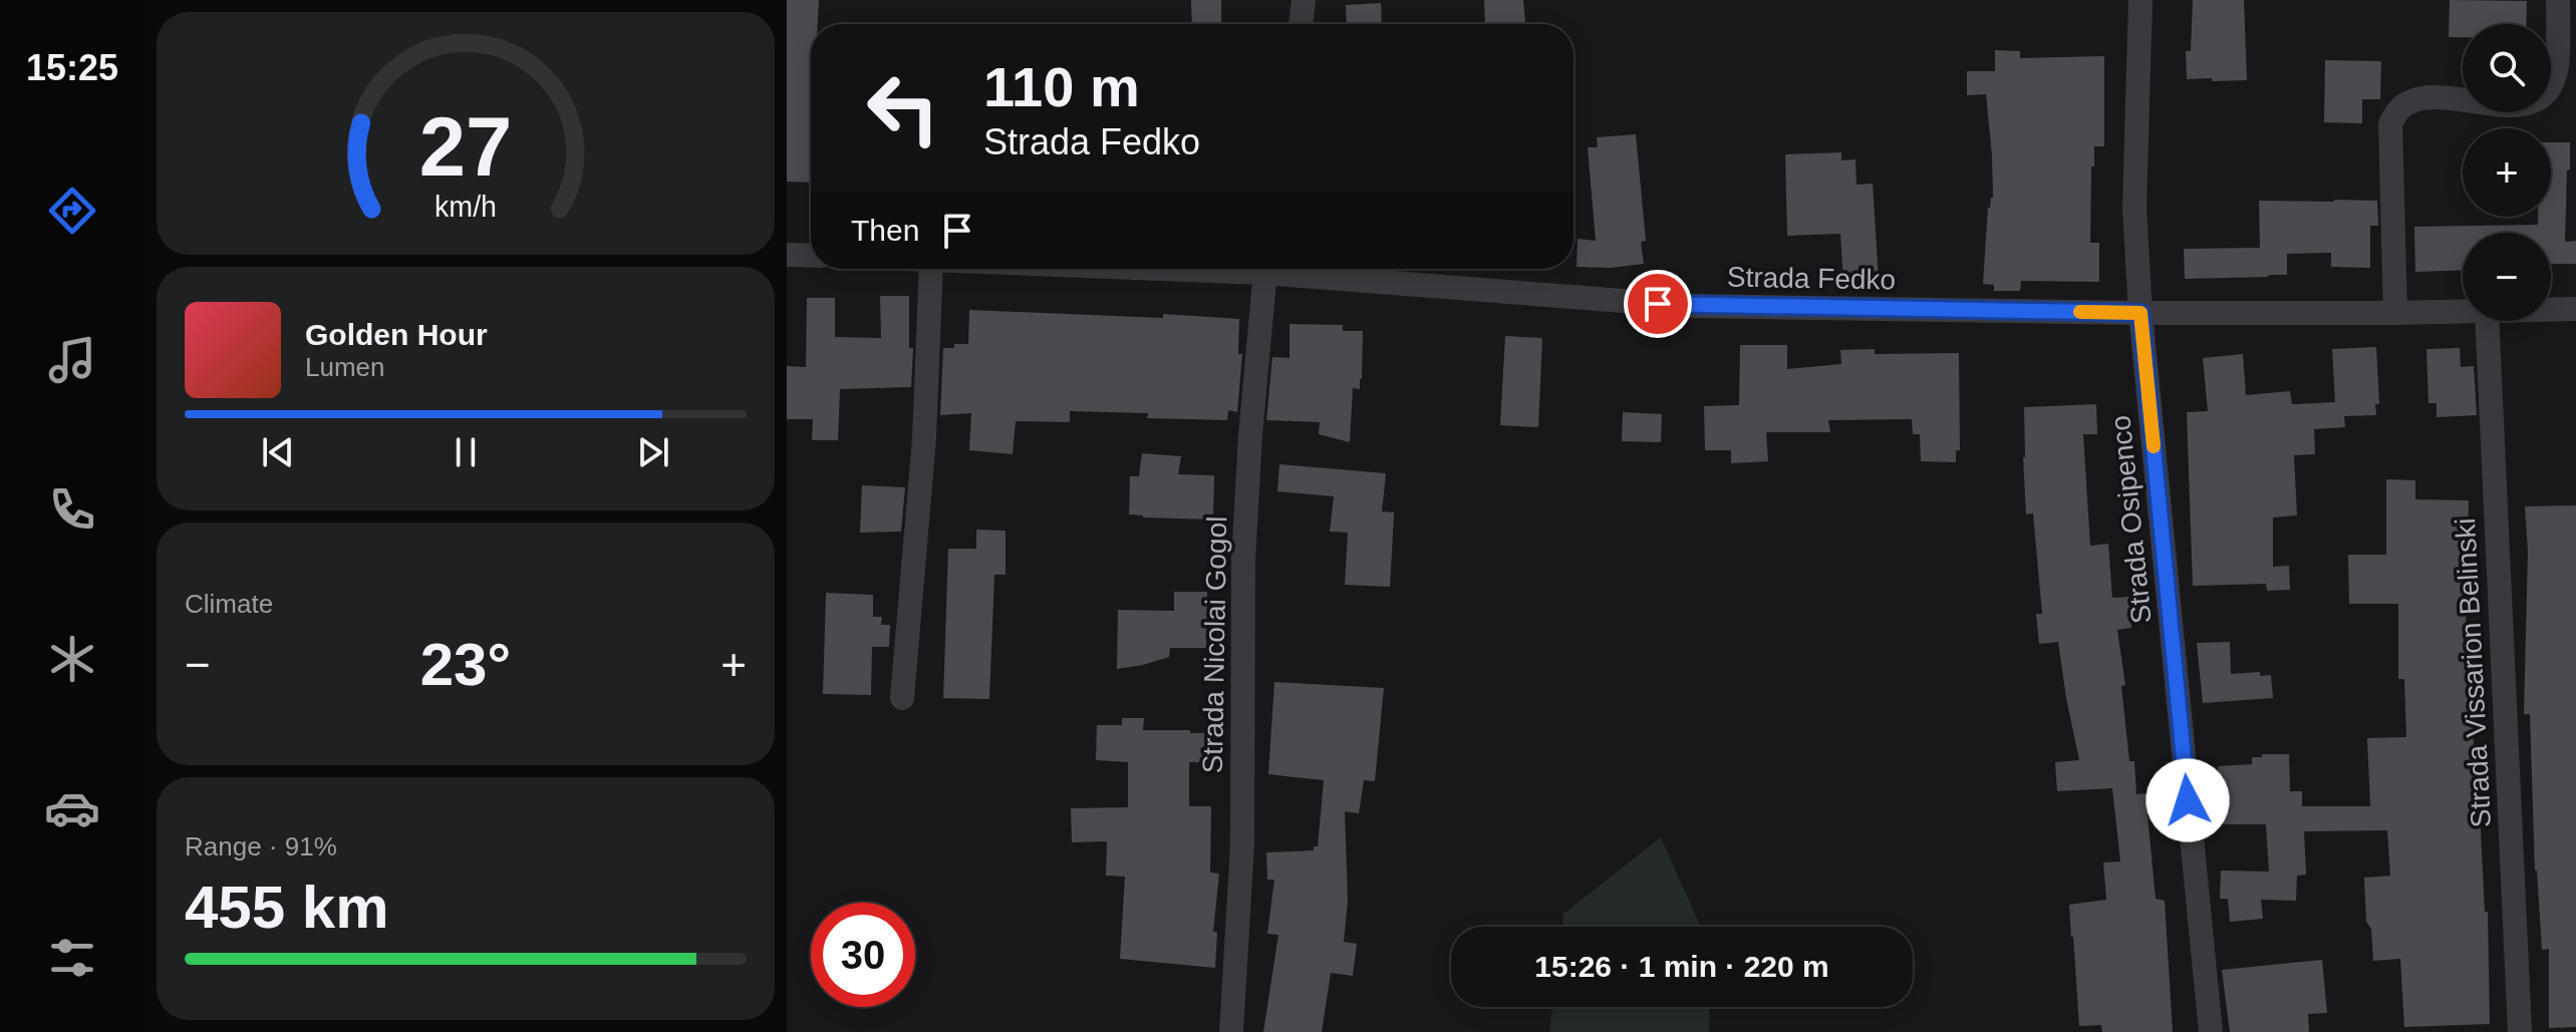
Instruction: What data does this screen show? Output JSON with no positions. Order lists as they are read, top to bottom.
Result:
{
  "streets": {
    "street": [
      "Strada Fedko",
      "Strada Osipenco",
      "Strada Nicolai Gogol",
      "Strada Vissarion Belinski"
    ]
  },
  "crossings": [
    ["Strada Fedko", "Strada Osipenco"]
  ],
  "page": {
    "tabs": "15:25",
    "map_buttons": ["+", "−"],
    "turn": ["110 m", "Strada Fedko"],
    "then": "Then",
    "song": ["Golden Hour", "Lumen"],
    "tile": [
      "Climate",
      ["Range · 91%", "455 km"]
    ],
    "heat": ["−", "23°", "+"],
    "limit": "30",
    "trip": "15:26 · 1 min · 220 m",
    "gauge": ["27", "km/h"]
  }
}
